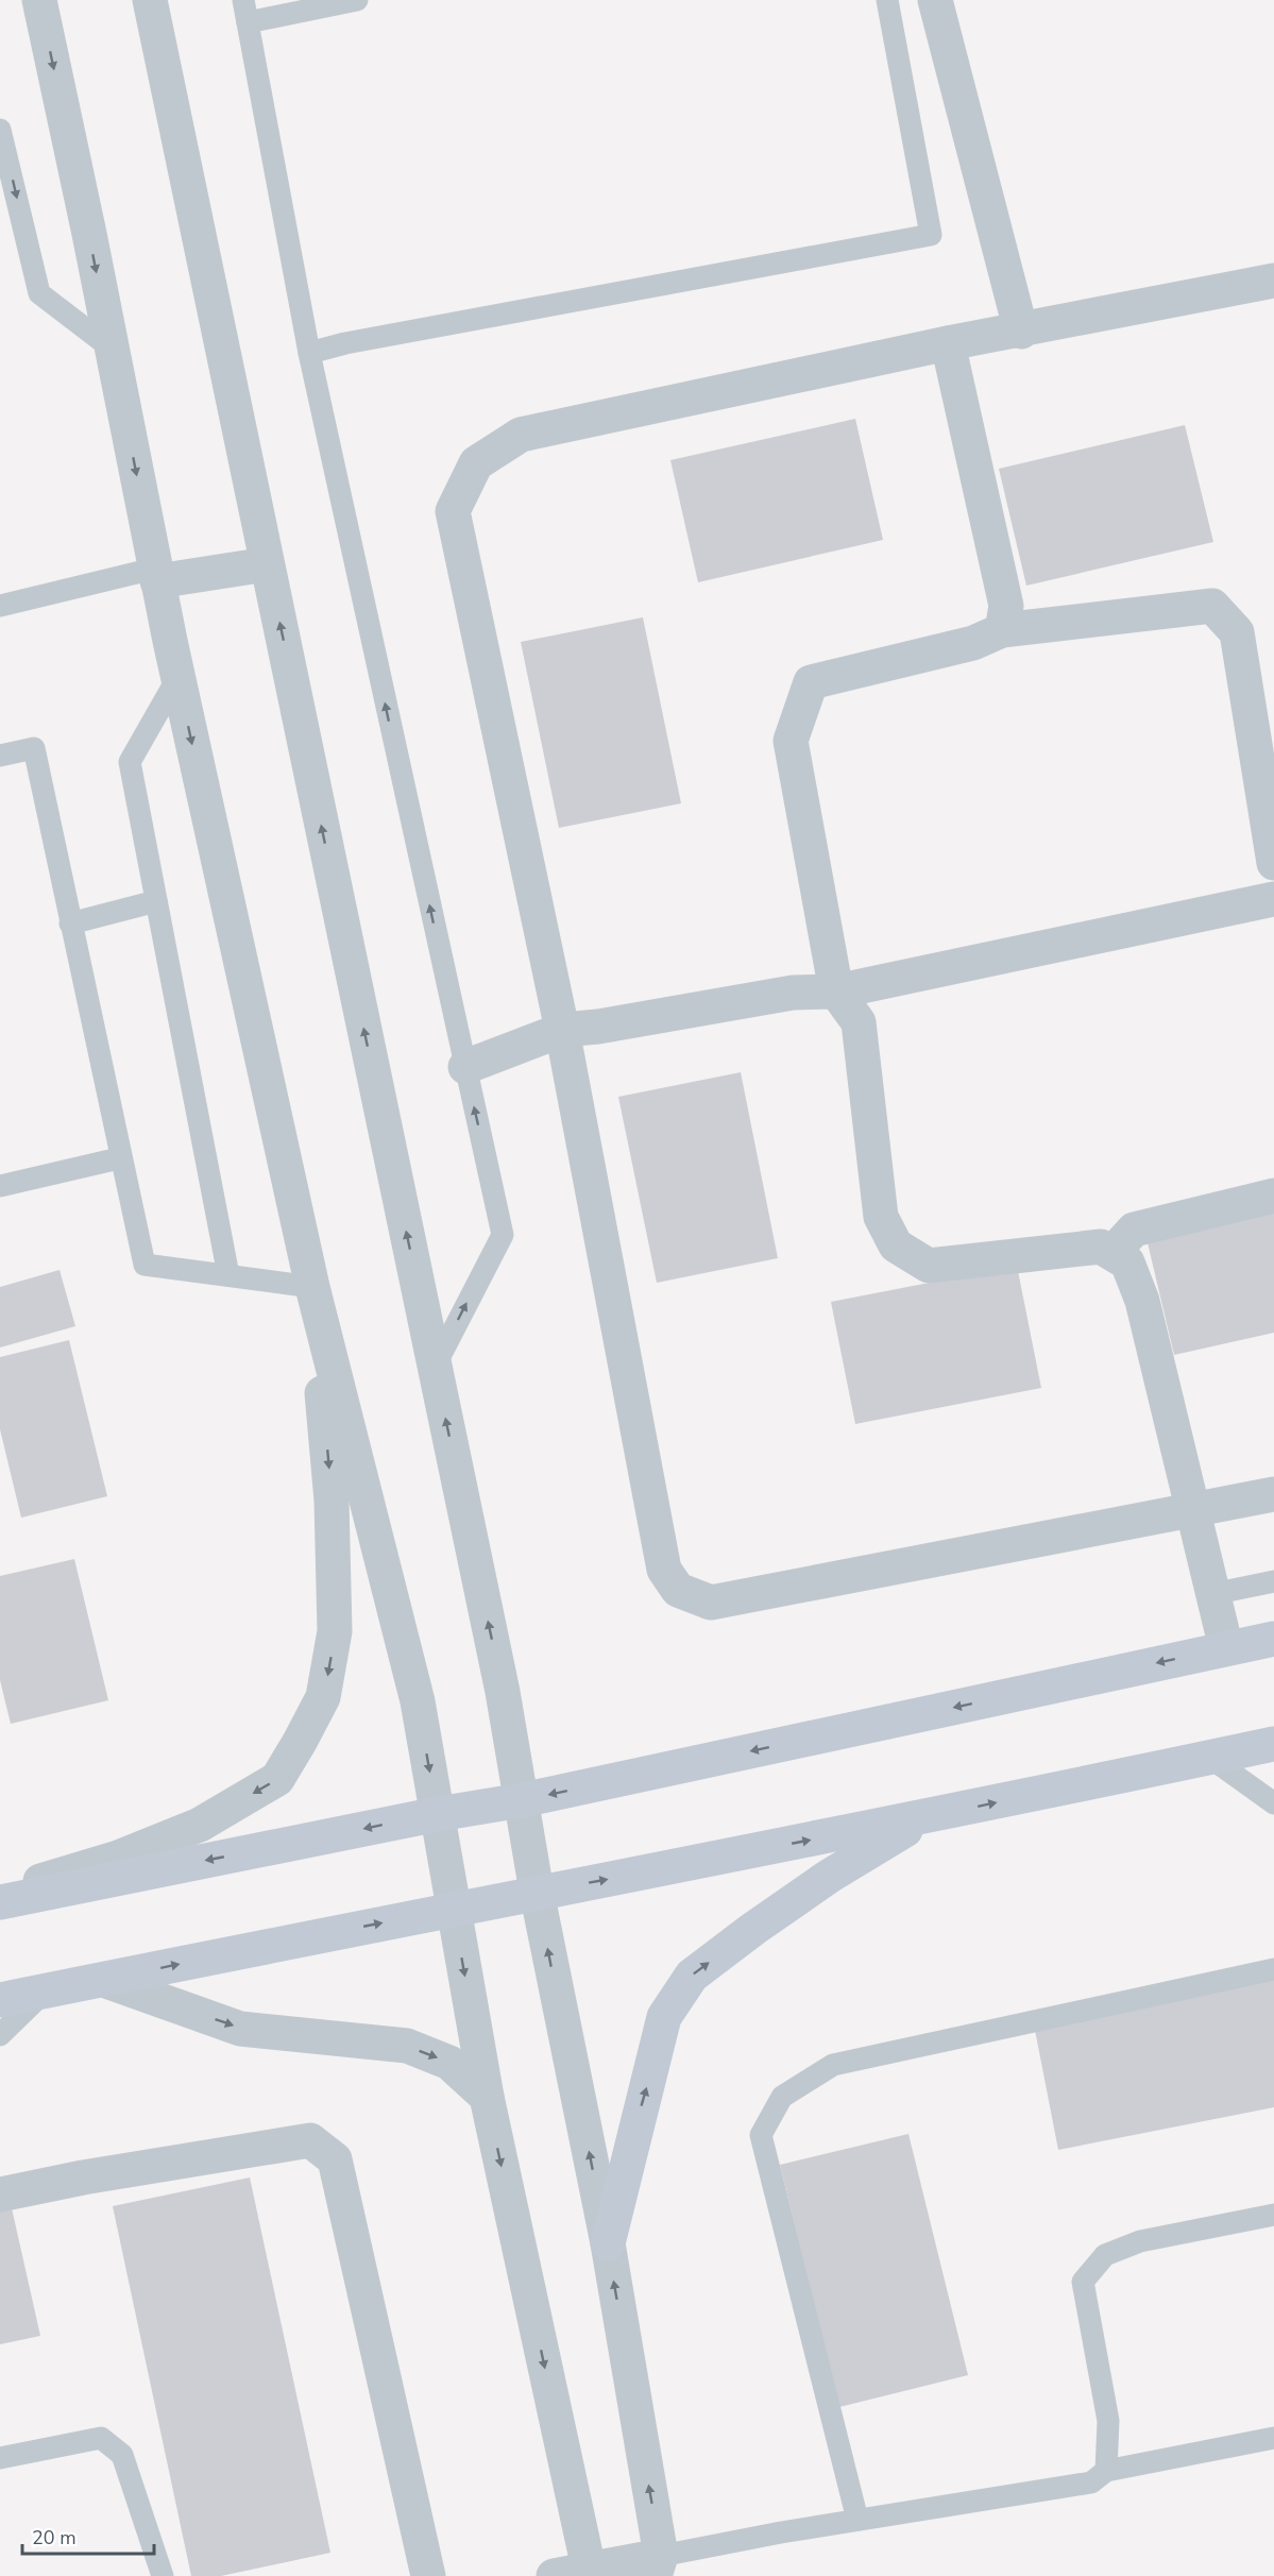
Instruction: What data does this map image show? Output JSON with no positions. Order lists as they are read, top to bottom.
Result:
{
  "scale_bar": "20 m"
}
